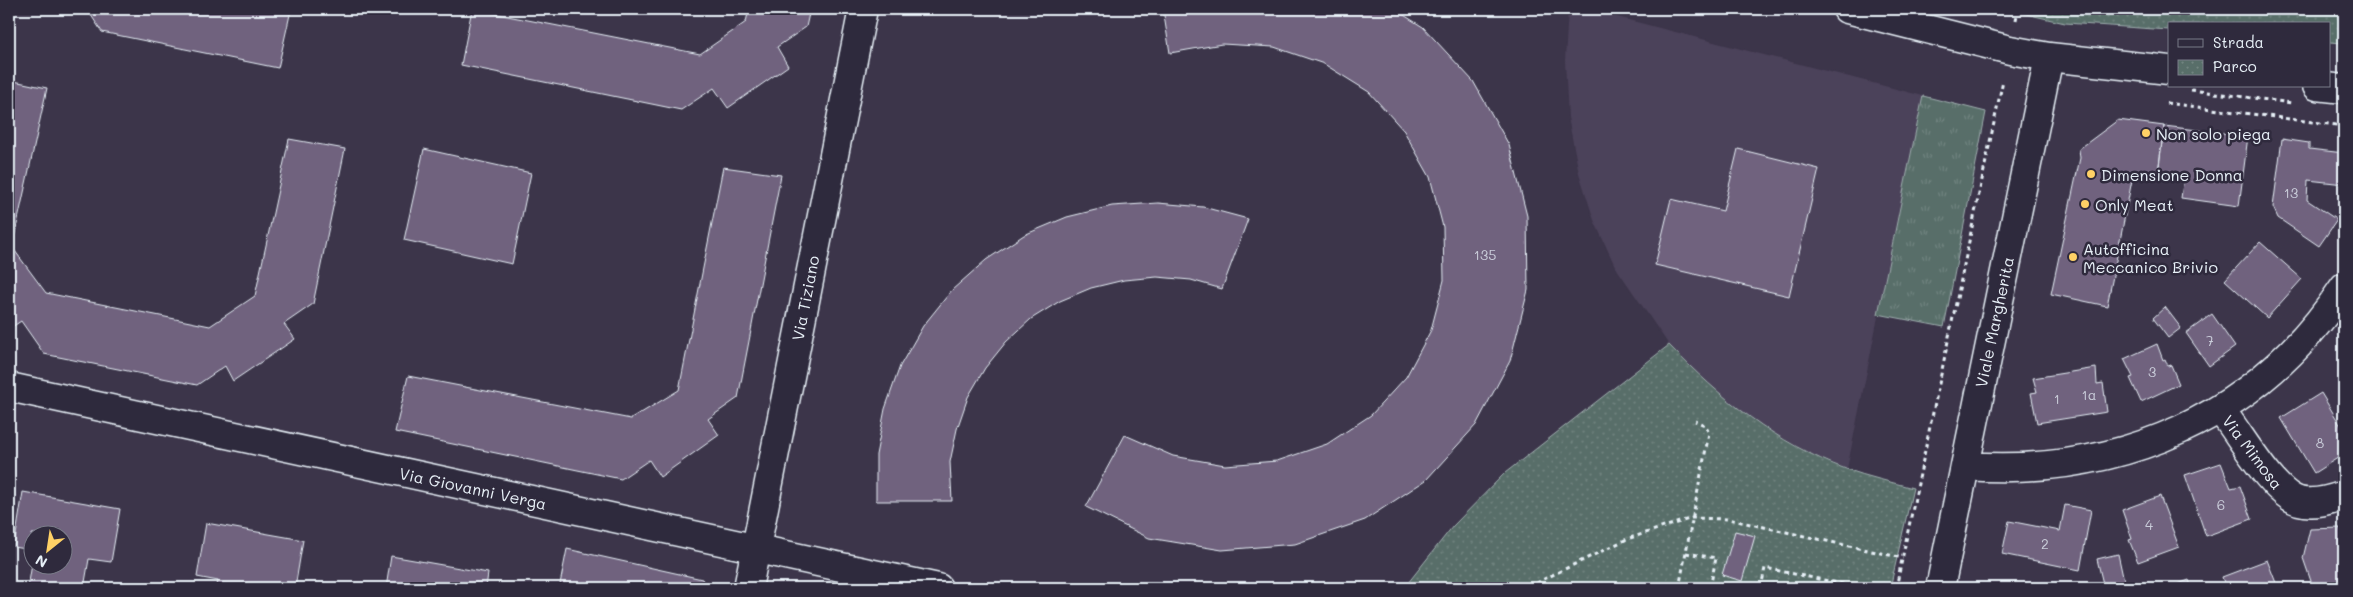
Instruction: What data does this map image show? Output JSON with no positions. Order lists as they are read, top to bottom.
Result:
{
  "streets": {
    "street": [
      "Via Tiziano",
      "Viale Margherita",
      "Via Mimosa",
      "Via Giovanni Verga"
    ]
  },
  "crossings": [
    ["Via Tiziano", "Via Giovanni Verga"]
  ],
  "places": [
    "Non solo piega",
    "Dimensione Donna",
    "Only Meat",
    "Autofficina Meccanico Brivio"
  ],
  "house_numbers": [
    "13",
    "135",
    "7",
    "3",
    "1a",
    "1",
    "8",
    "6",
    "4",
    "2"
  ],
  "legend": ["Strada", "Parco"],
  "north": "bottom left"
}
